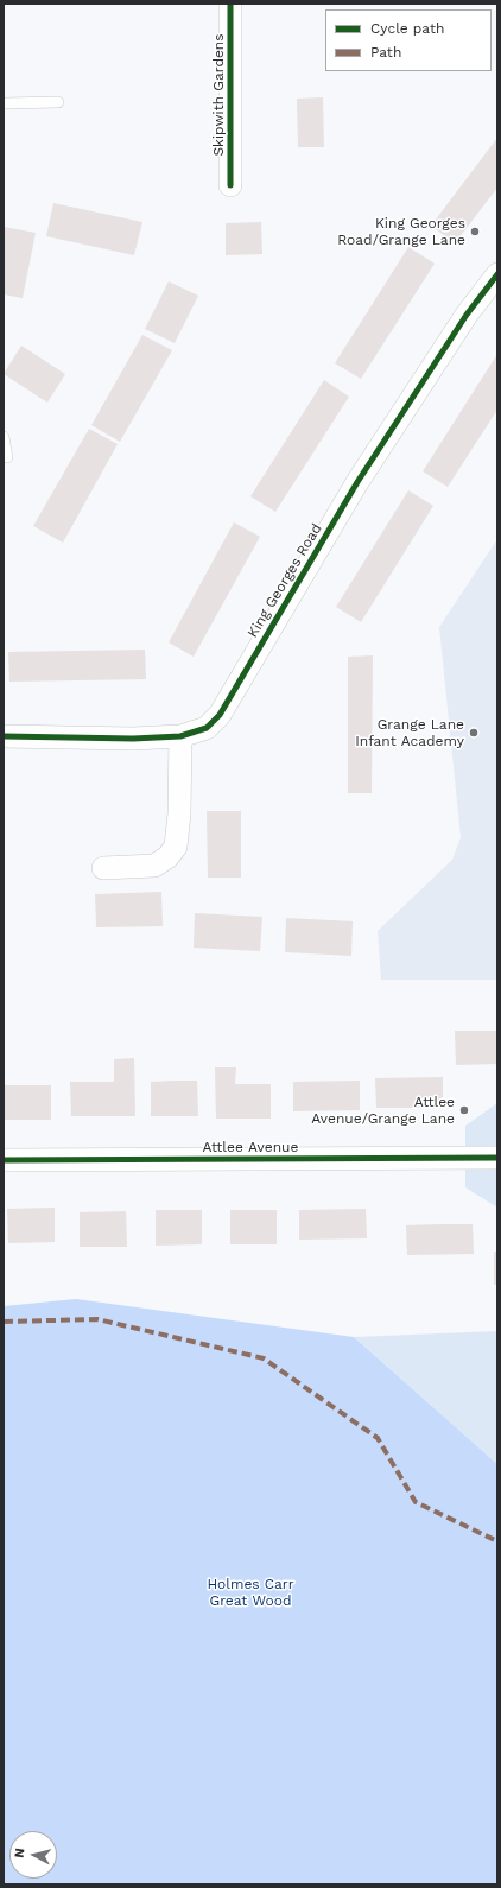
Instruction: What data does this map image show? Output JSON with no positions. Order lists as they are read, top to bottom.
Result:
{
  "streets": {
    "street": ["Skipwith Gardens", "King Georges Road", "Attlee Avenue"]
  },
  "parks": ["Holmes Carr Great Wood"],
  "places": ["King Georges Road/Grange Lane", "Grange Lane Infant Academy", "Attlee Avenue/Grange Lane"],
  "legend": ["Cycle path", "Path"],
  "north": "left"
}
